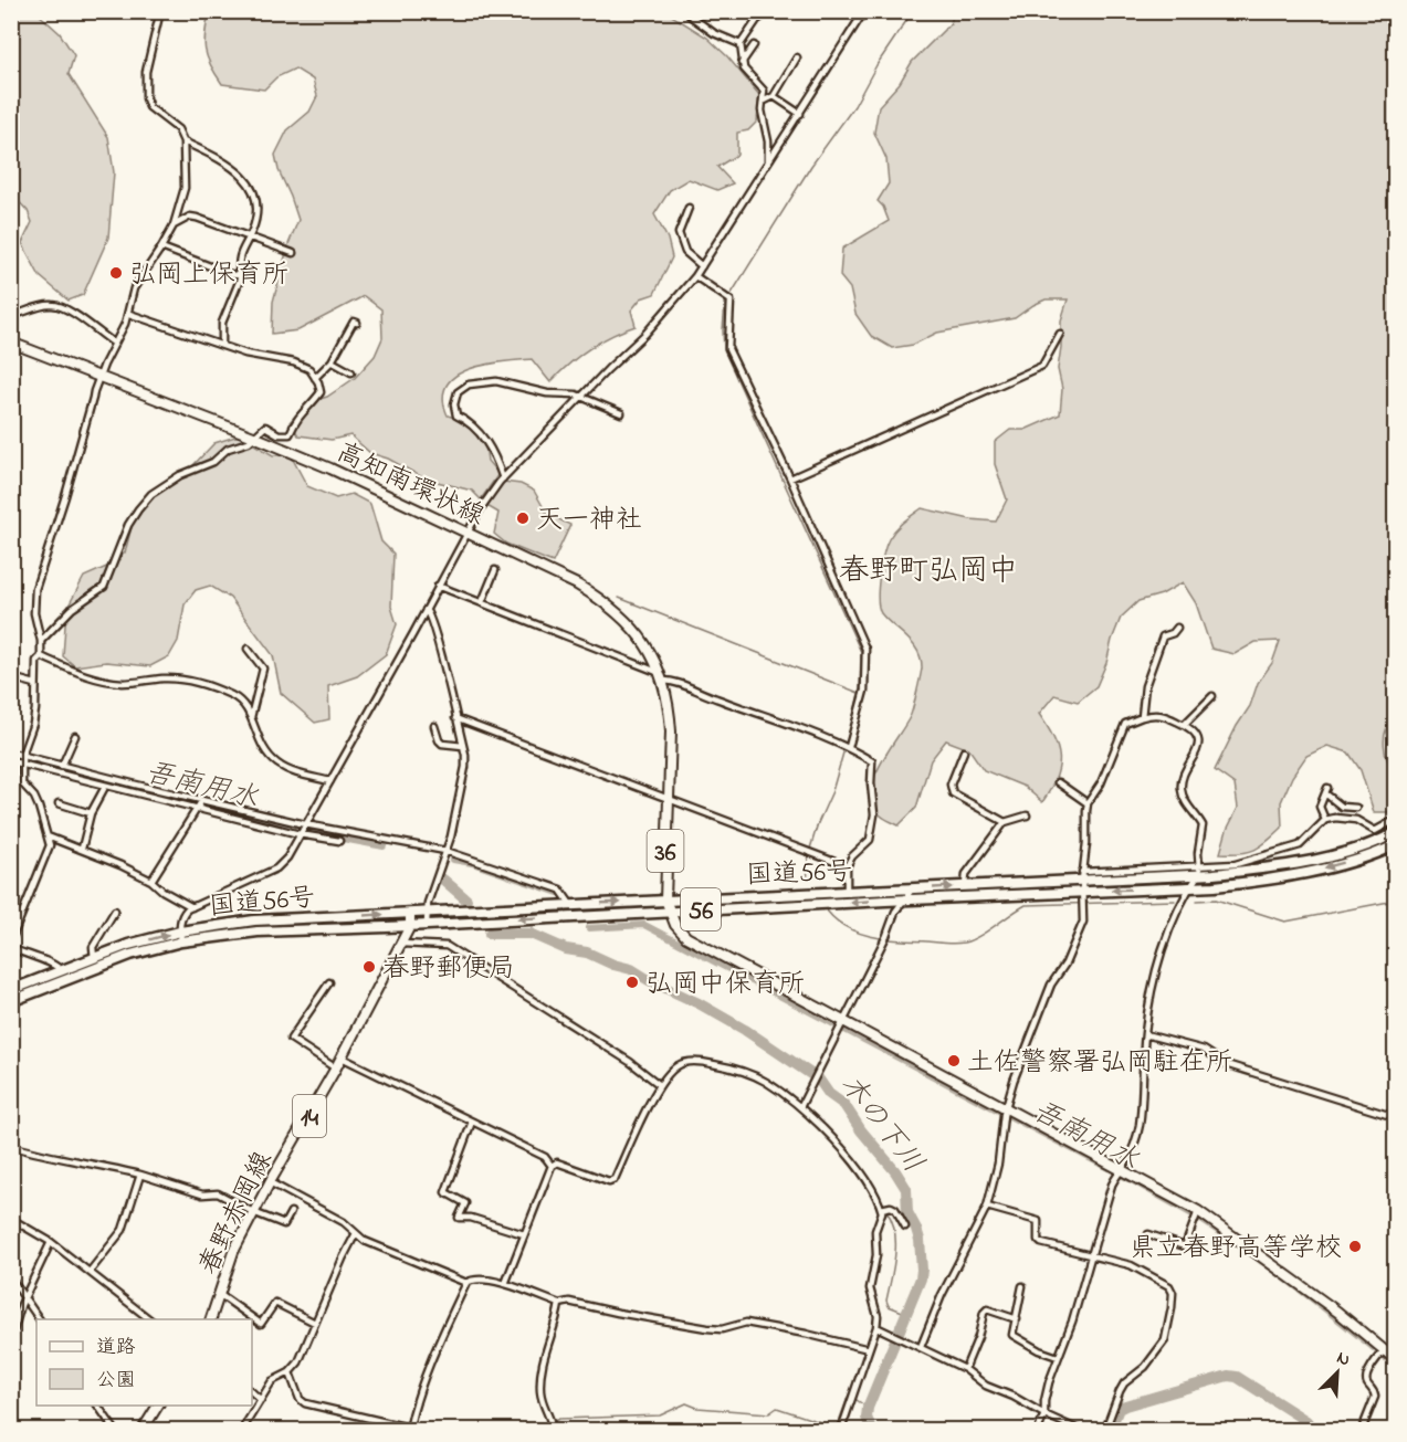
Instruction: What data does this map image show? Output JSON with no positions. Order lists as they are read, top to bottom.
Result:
{
  "streets": {
    "highway": ["国道56号", "56"],
    "main road": [
      "高知南環状線",
      "36",
      "14",
      "春野赤岡線"
    ]
  },
  "crossings": [
    ["高知南環状線", "国道56号"],
    ["国道56号", "春野赤岡線"]
  ],
  "districts": ["春野町弘岡中"],
  "water": ["吾南用水", "木の下川"],
  "places": [
    "弘岡上保育所",
    "天一神社",
    "春野郵便局",
    "弘岡中保育所",
    "土佐警察署弘岡駐在所",
    "県立春野高等学校"
  ],
  "legend": ["道路", "公園"],
  "north": "top right"
}
